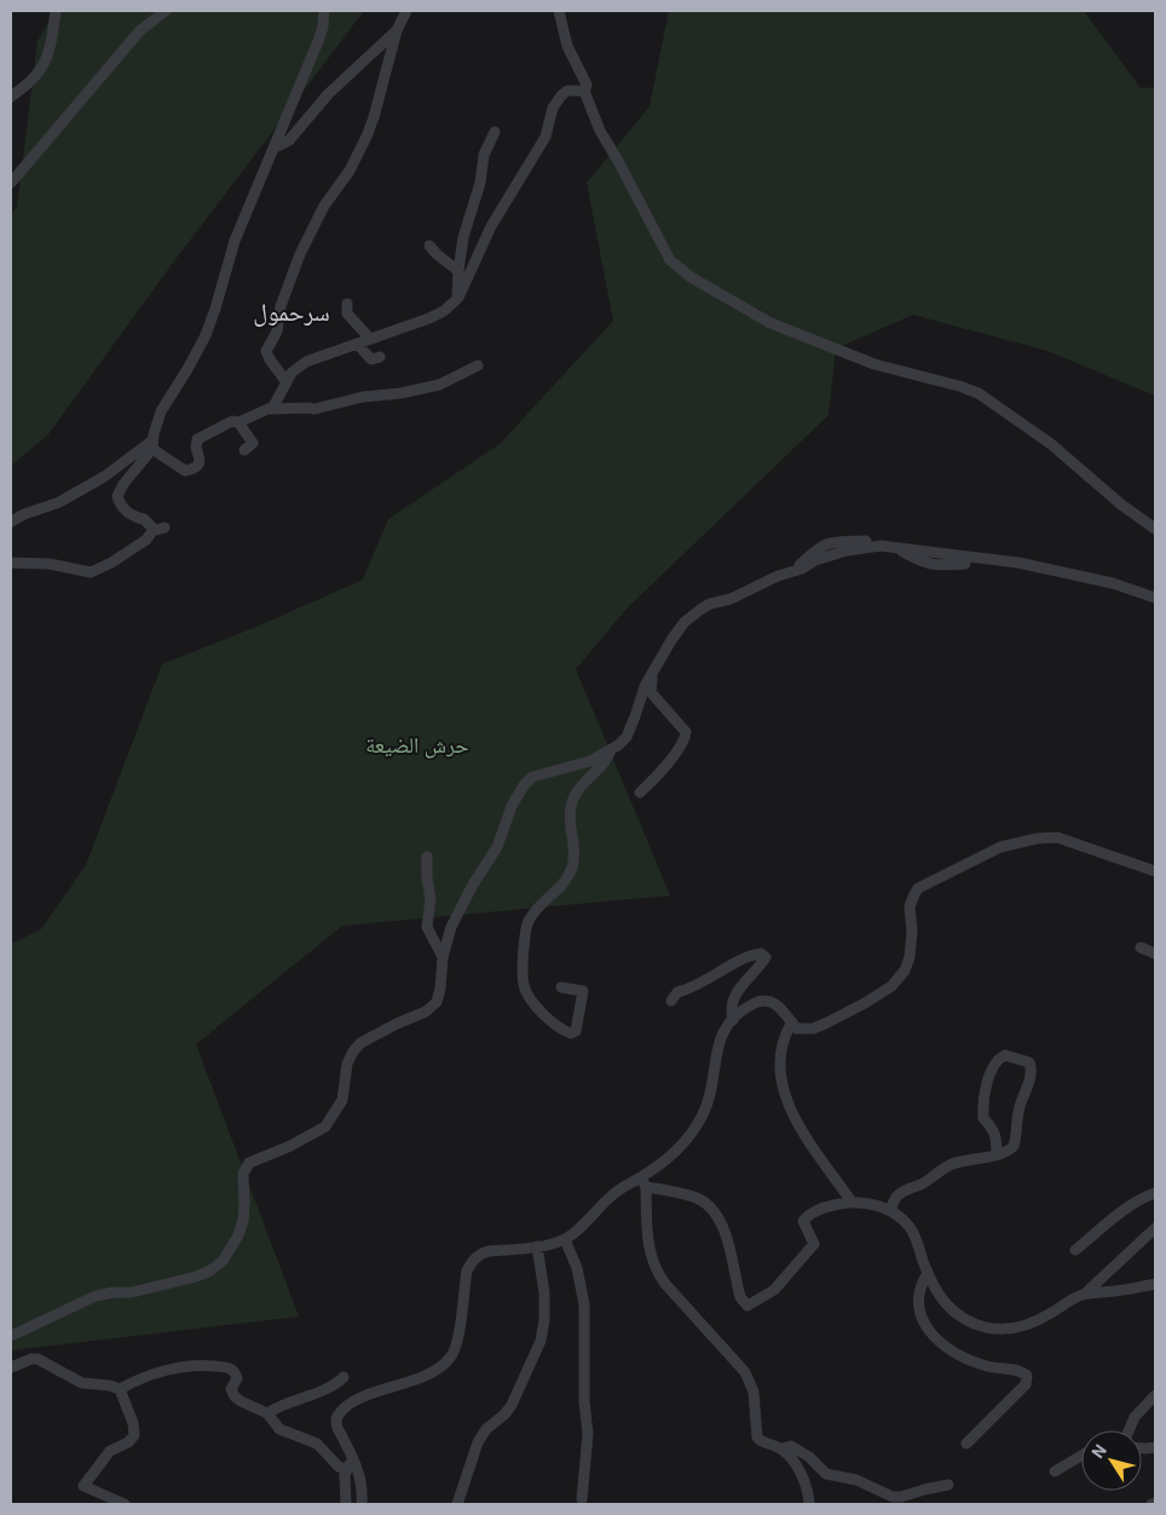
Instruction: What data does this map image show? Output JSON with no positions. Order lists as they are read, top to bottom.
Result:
{
  "districts": ["سرحمول"],
  "parks": ["حرش الضيعة"],
  "north": "top left"
}
